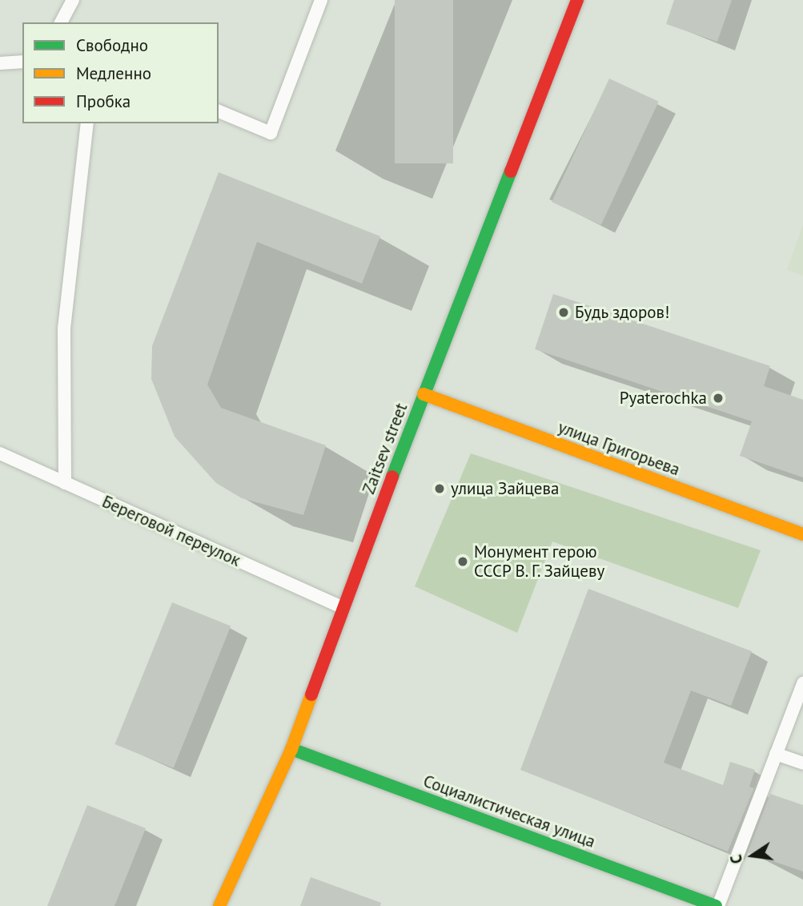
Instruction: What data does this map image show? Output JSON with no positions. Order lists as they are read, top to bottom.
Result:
{
  "streets": {
    "main road": ["Zaitsev street", "улица Григорьева", "Социалистическая улица"],
    "lane": ["Береговой переулок"]
  },
  "crossings": [
    ["Zaitsev street", "улица Григорьева"],
    ["Zaitsev street", "Береговой переулок"],
    ["Zaitsev street", "Социалистическая улица"]
  ],
  "places": [
    "Будь здоров!",
    "Pyaterochka",
    "улица Зайцева",
    "Монумент герою СССР В. Г. Зайцеву"
  ],
  "legend": ["Свободно", "Медленно", "Пробка"],
  "north": "left"
}
